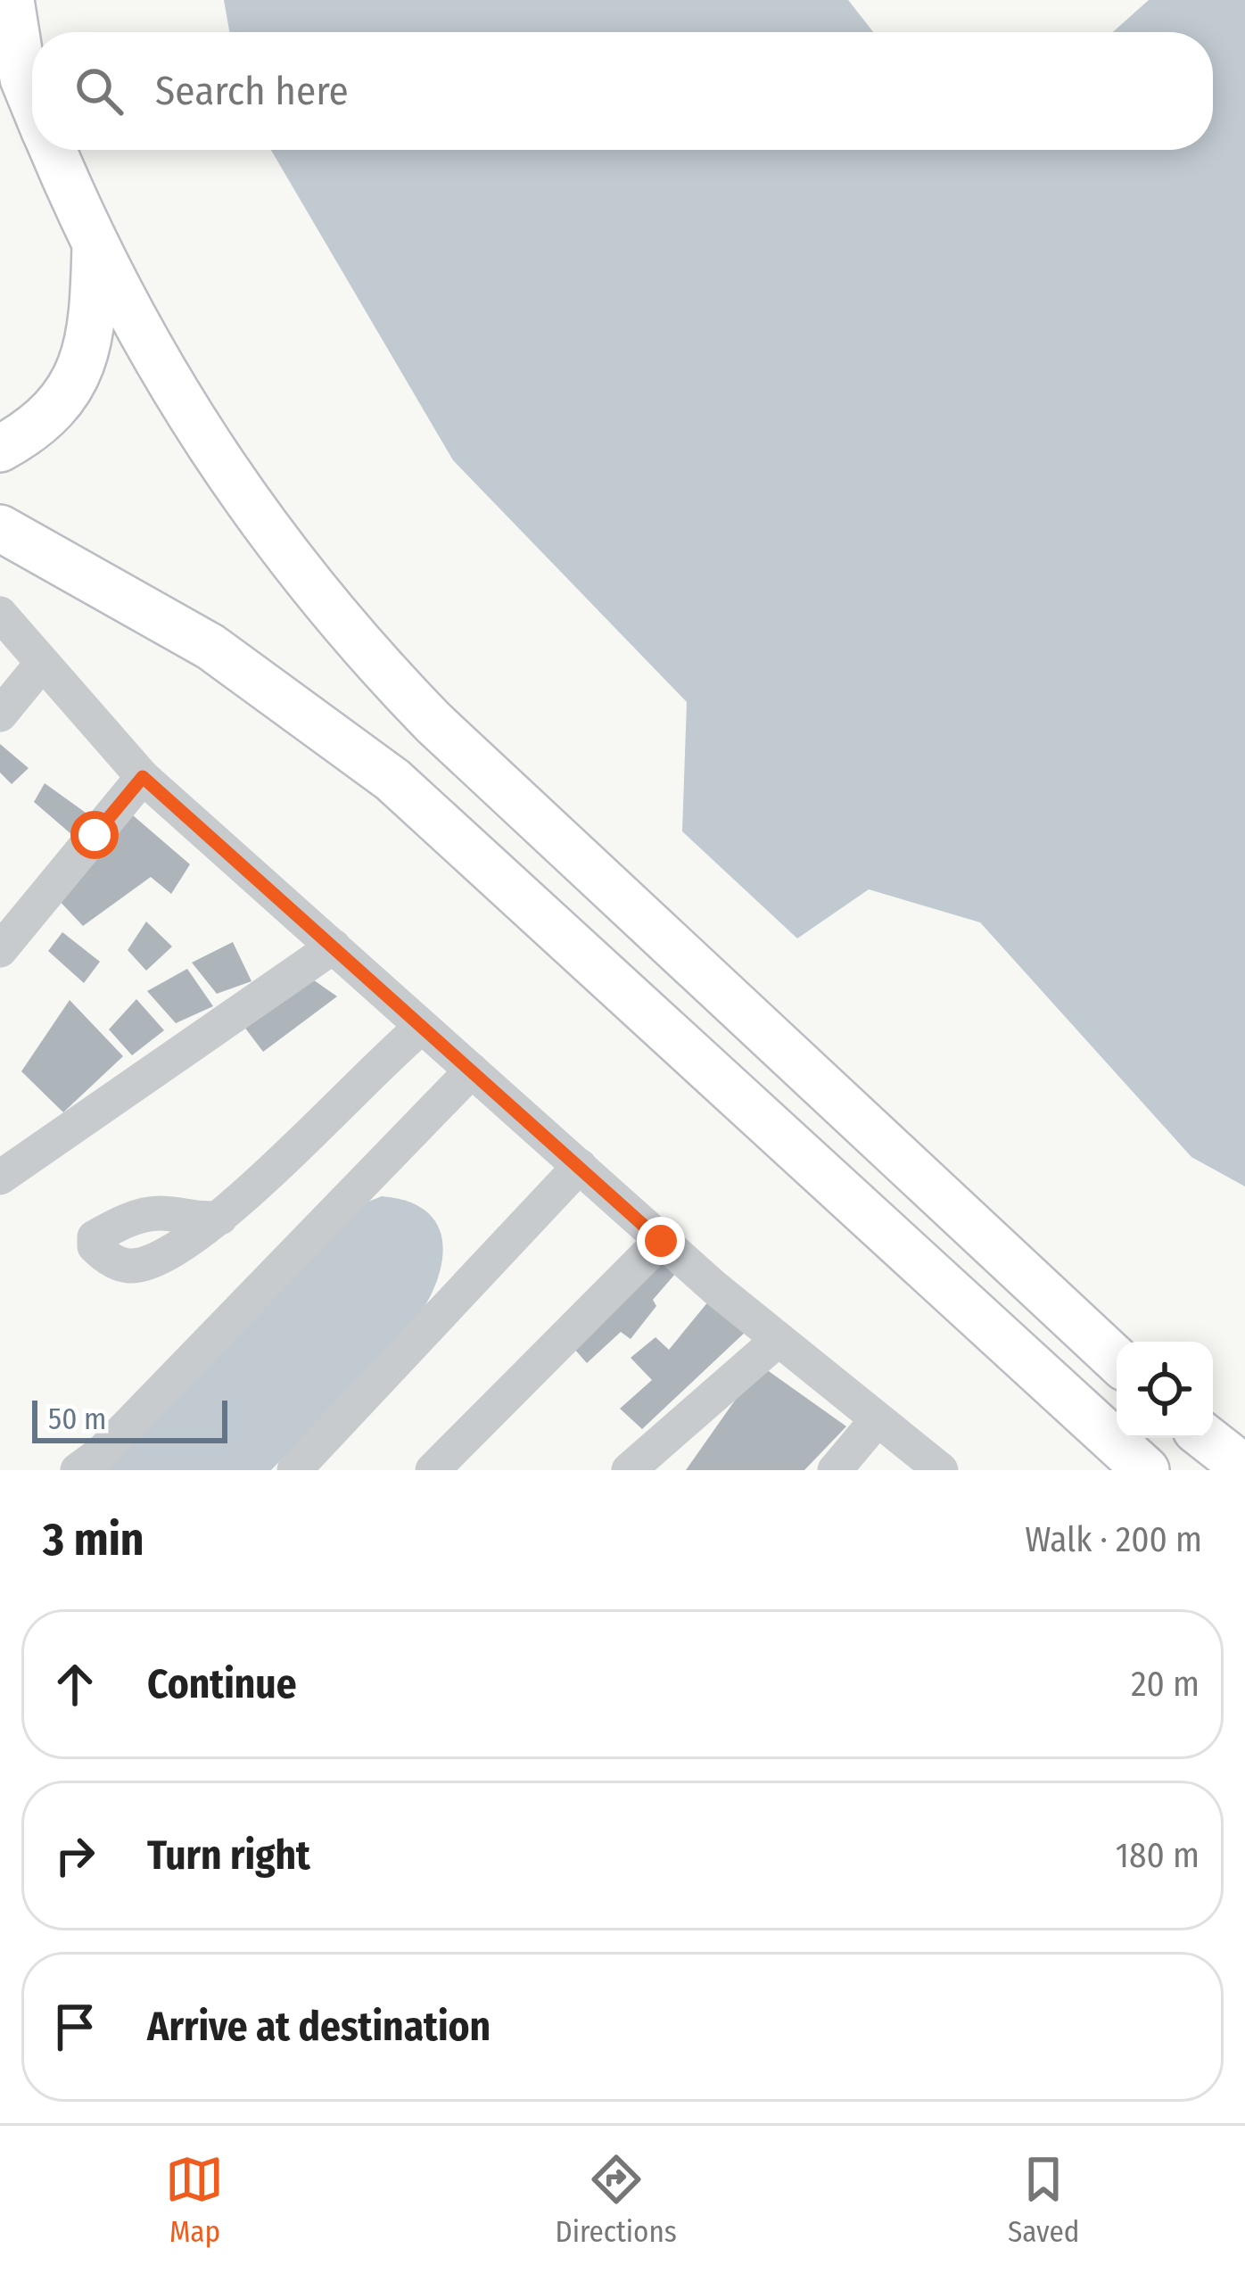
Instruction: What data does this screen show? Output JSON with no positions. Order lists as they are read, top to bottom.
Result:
{
  "scale_bar": "50 m",
  "page": {
    "search": "Search here",
    "scale": "50 m",
    "heading": ["3 min", "Walk · 200 m"],
    "list": [
      ["Continue", "20 m"],
      ["Turn right", "180 m"],
      "Arrive at destination"
    ],
    "nav": ["Map", "Directions", "Saved"]
  }
}
